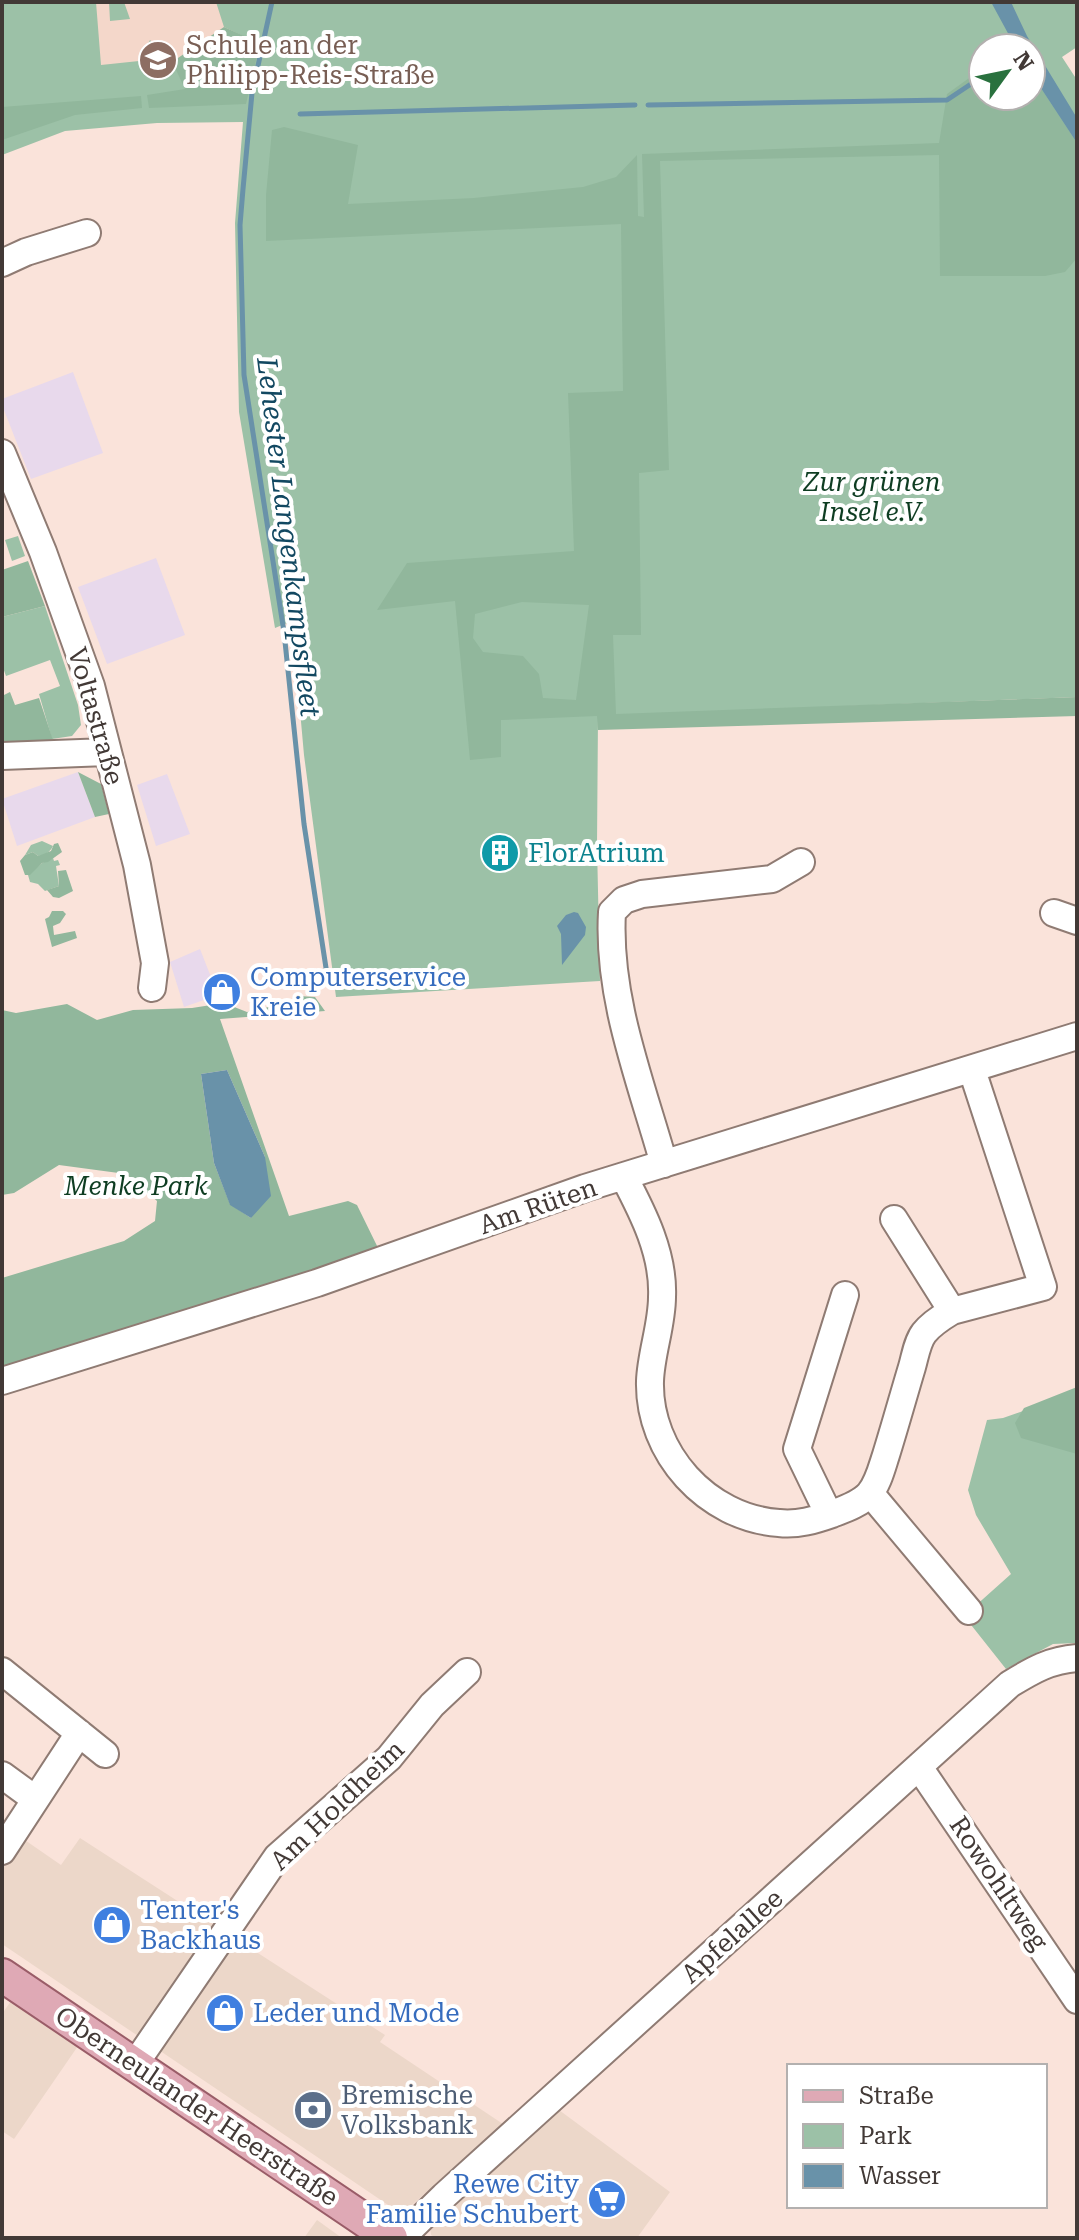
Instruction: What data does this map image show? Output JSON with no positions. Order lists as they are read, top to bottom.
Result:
{
  "streets": {
    "main road": ["Oberneulander Heerstraße"],
    "street": [
      "Voltastraße",
      "Am Rüten",
      "Am Holdheim",
      "Rowohltweg",
      "Apfelallee"
    ]
  },
  "crossings": [
    ["Am Holdheim", "Oberneulander Heerstraße"],
    ["Rowohltweg", "Apfelallee"]
  ],
  "water": ["Lehester Langenkampsfleet"],
  "parks": ["Zur grünen Insel e.V.", "Menke Park"],
  "places": {
    "school or university": ["Schule an der Philipp-Reis-Straße"],
    "building": ["FlorAtrium"],
    "shop": ["Computerservice Kreie", "Tenter's Backhaus", "Leder und Mode"],
    "bank": ["Bremische Volksbank"],
    "supermarket": ["Rewe City Familie Schubert"]
  },
  "legend": ["Straße", "Park", "Wasser"],
  "north": "top right"
}
